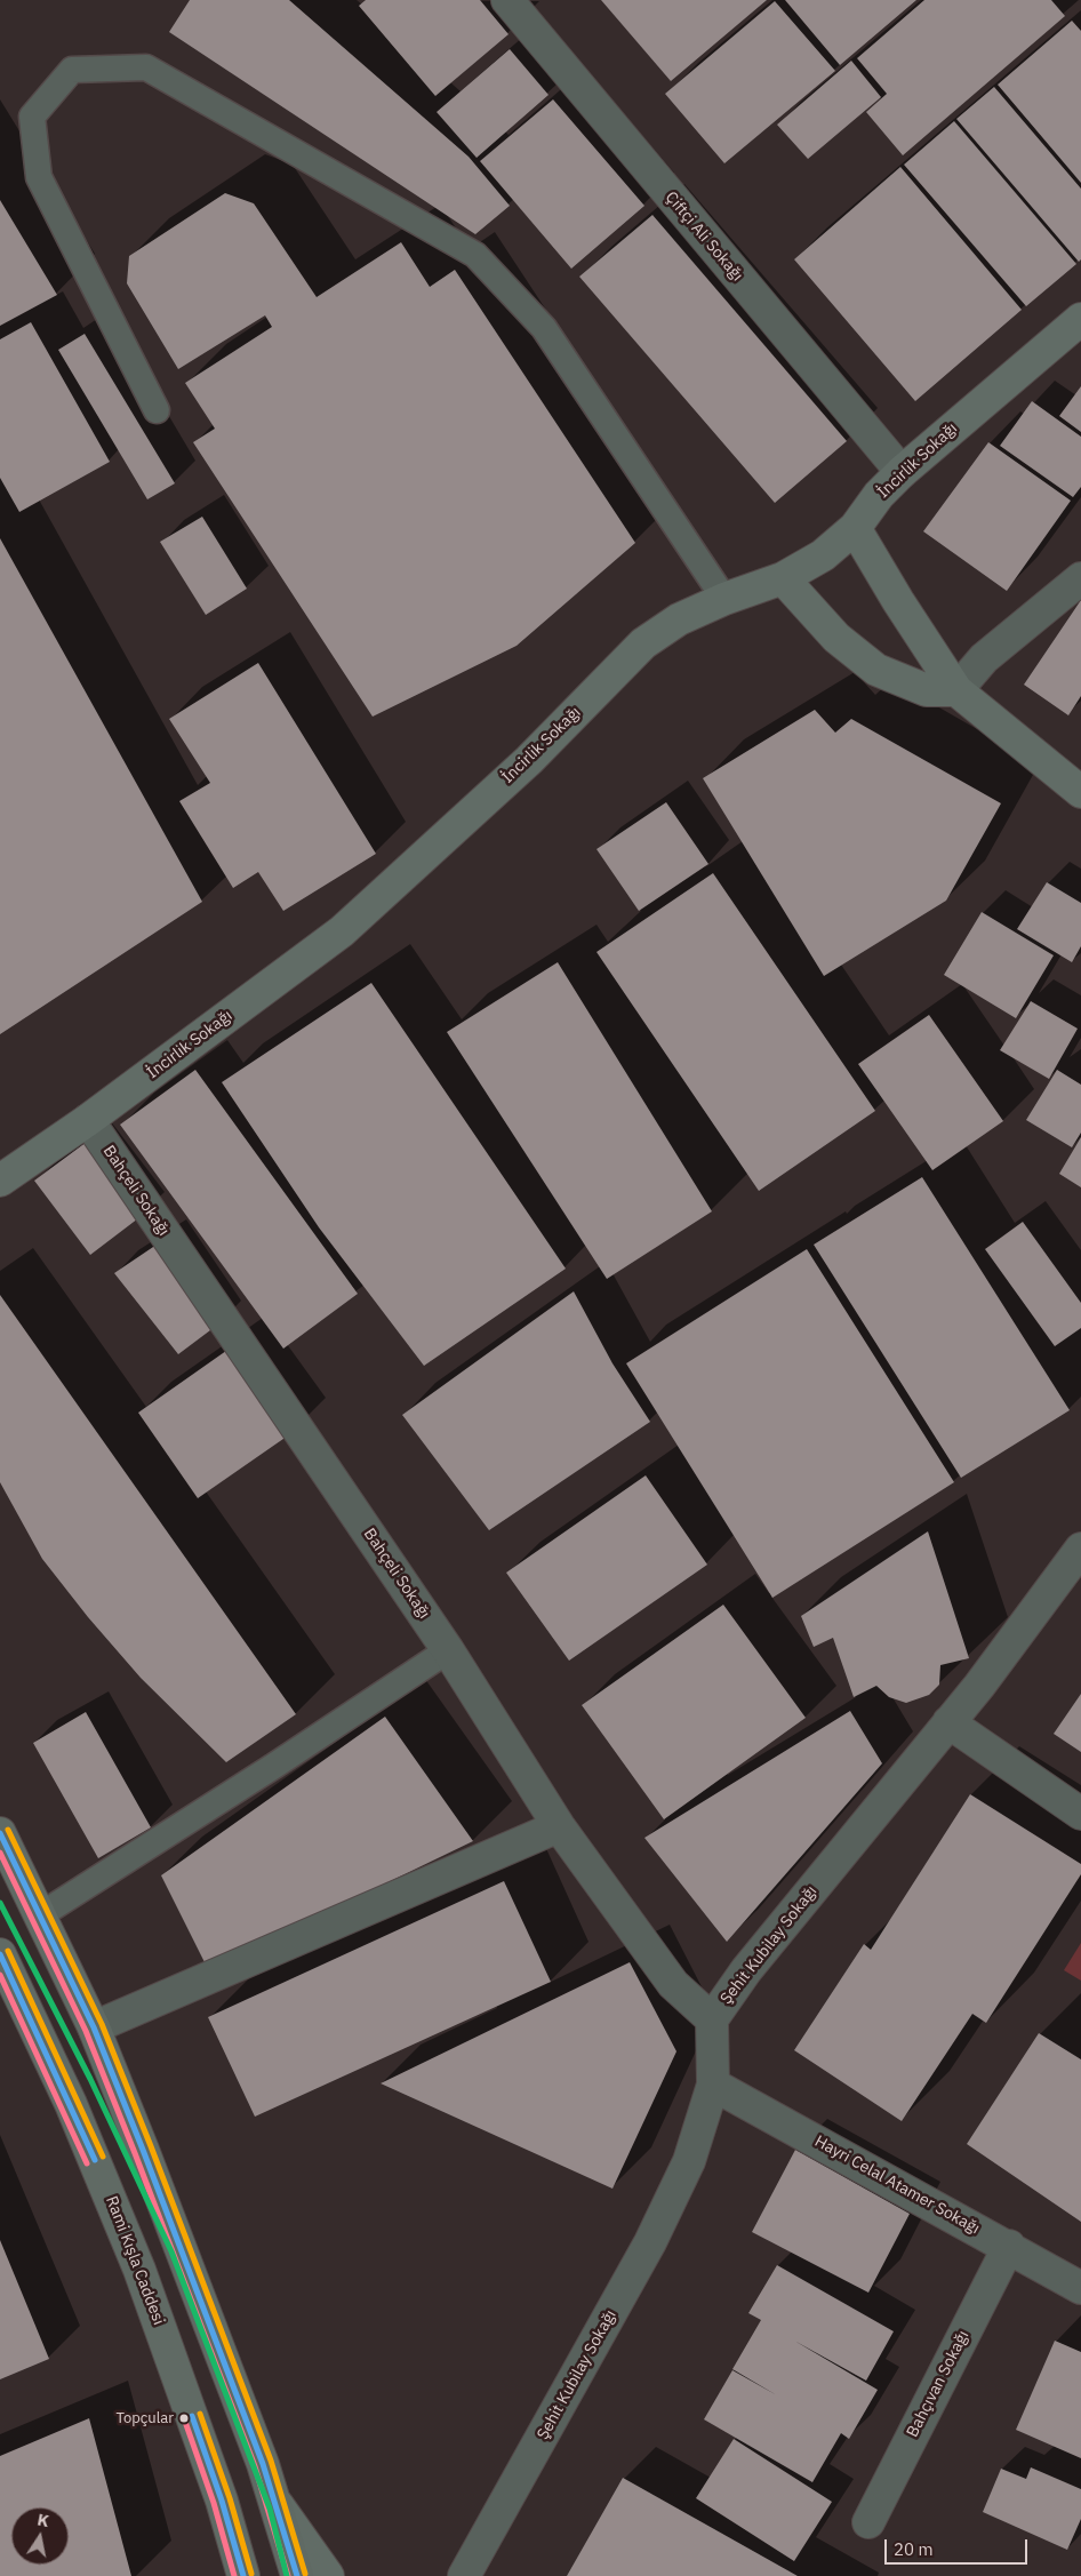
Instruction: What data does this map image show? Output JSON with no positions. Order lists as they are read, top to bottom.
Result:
{
  "streets": {
    "main road": ["Rami Kışla Caddesi"],
    "street": [
      "Çiftçi Ali Sokağı",
      "İncirlik Sokağı",
      "Bahçeli Sokağı",
      "Şehit Kubilay Sokağı",
      "Hayri Celal Atamer Sokağı",
      "Bahçıvan Sokağı"
    ]
  },
  "crossings": [
    ["Çiftçi Ali Sokağı", "İncirlik Sokağı"],
    ["İncirlik Sokağı", "Bahçeli Sokağı"],
    ["Bahçeli Sokağı", "Şehit Kubilay Sokağı"],
    ["Şehit Kubilay Sokağı", "Hayri Celal Atamer Sokağı"],
    ["Hayri Celal Atamer Sokağı", "Bahçıvan Sokağı"]
  ],
  "places": ["Topçular"],
  "scale_bar": "20 m",
  "north": "top"
}
